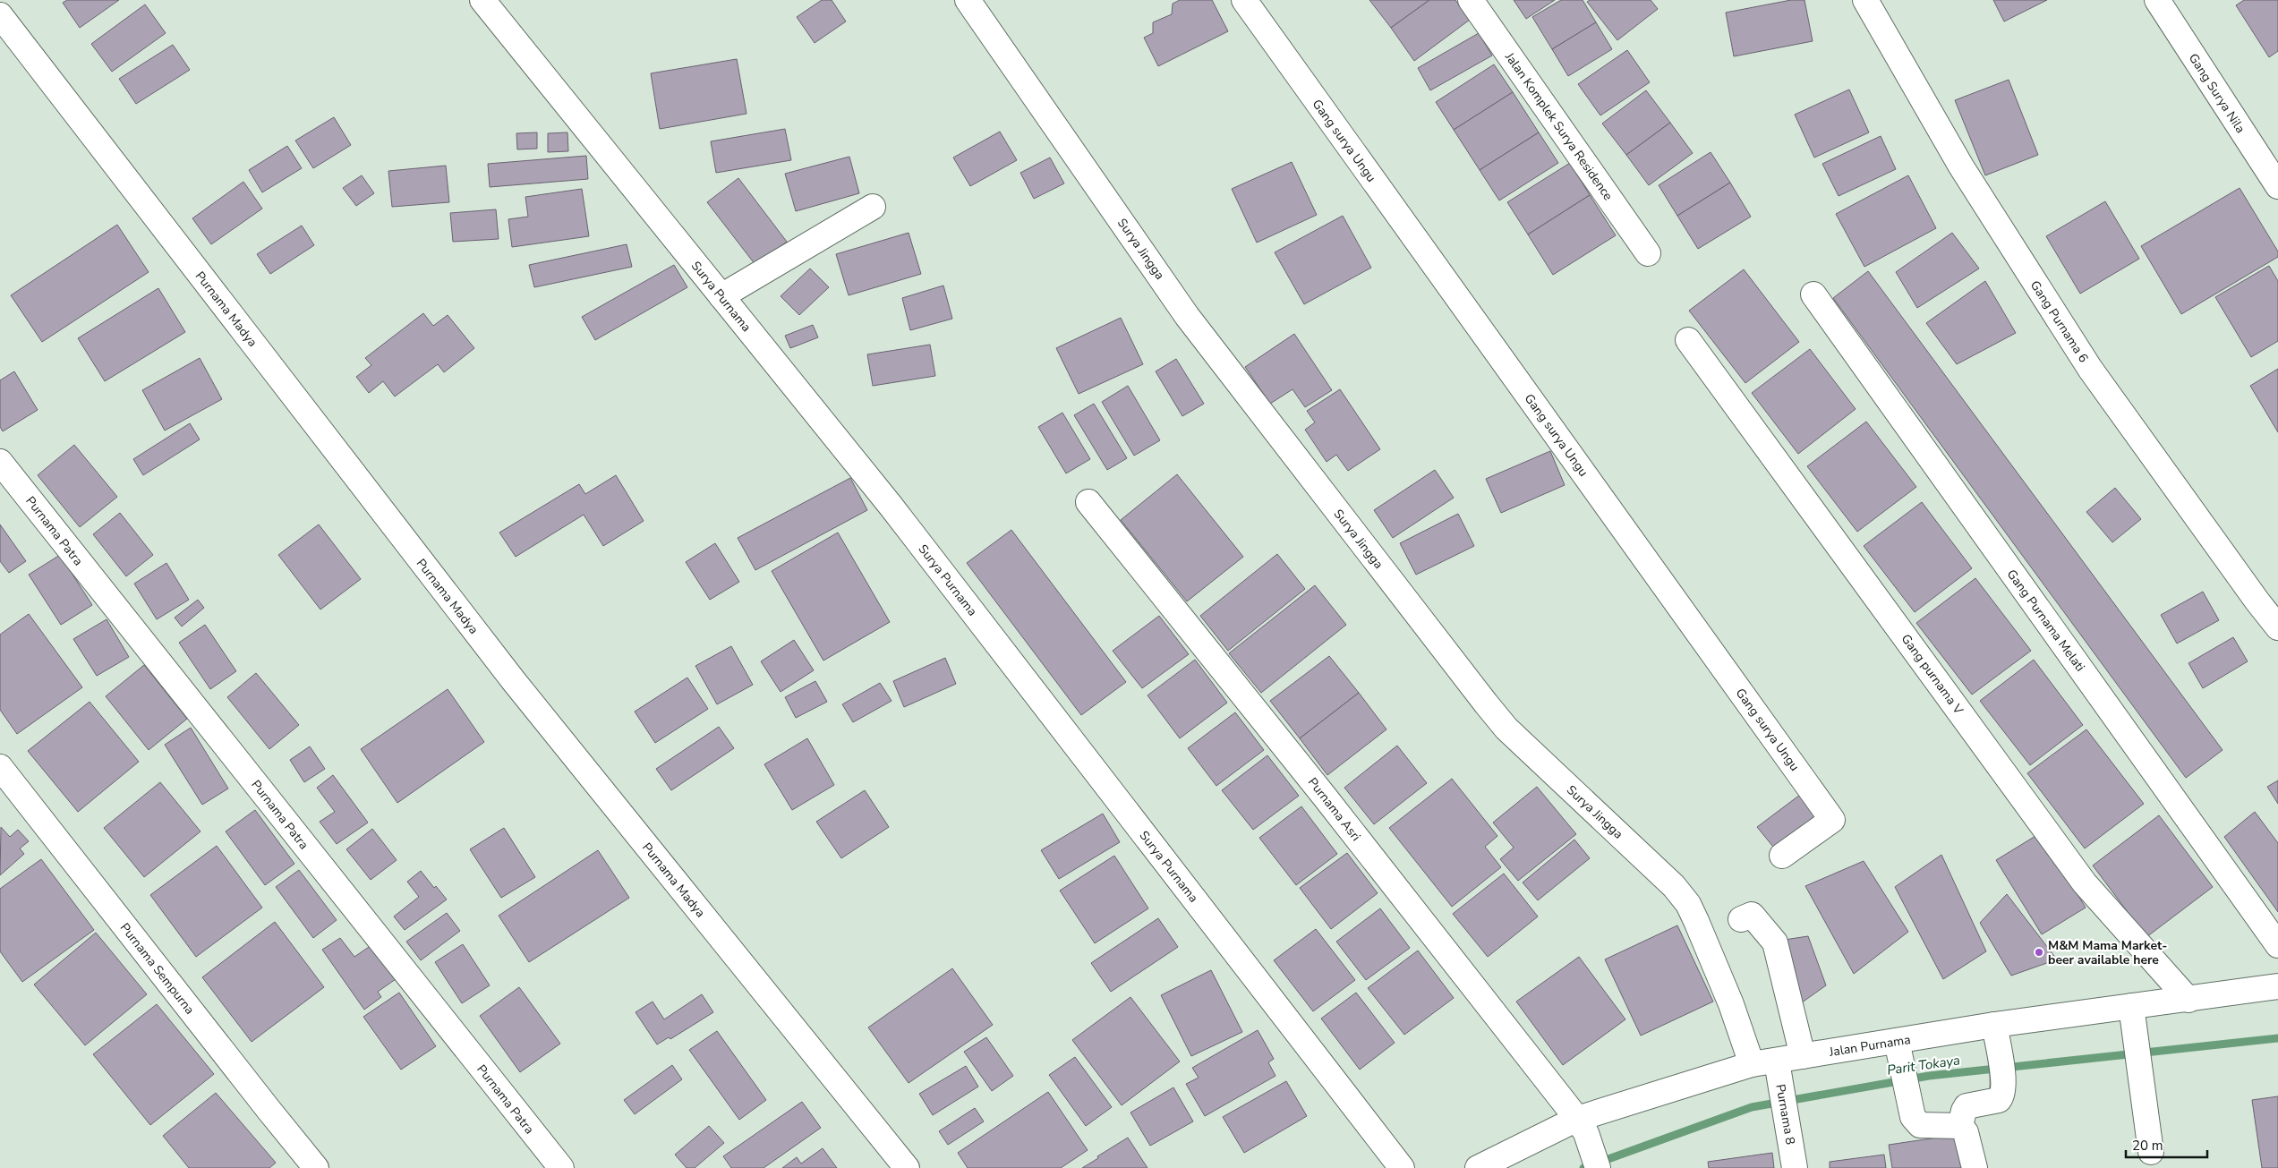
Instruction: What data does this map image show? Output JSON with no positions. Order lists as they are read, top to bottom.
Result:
{
  "streets": {
    "street": [
      "Gang Surya Nila",
      "Jalan Komplek Surya Residence",
      "Gang surya Ungu",
      "Surya Jingga",
      "Surya Purnama",
      "Purnama Madya",
      "Gang Purnama 6",
      "Purnama Patra",
      "Gang Purnama Melati",
      "Gang purnama V",
      "Purnama Asri",
      "Purnama Sempurna",
      "Jalan Purnama",
      "Purnama 8"
    ]
  },
  "crossings": [
    ["Surya Jingga", "Jalan Purnama"],
    ["Gang purnama V", "Jalan Purnama"],
    ["Purnama Asri", "Jalan Purnama"],
    ["Jalan Purnama", "Purnama 8"]
  ],
  "water": ["Parit Tokaya"],
  "places": ["M&M Mama Market- beer available here"],
  "scale_bar": "20 m"
}
